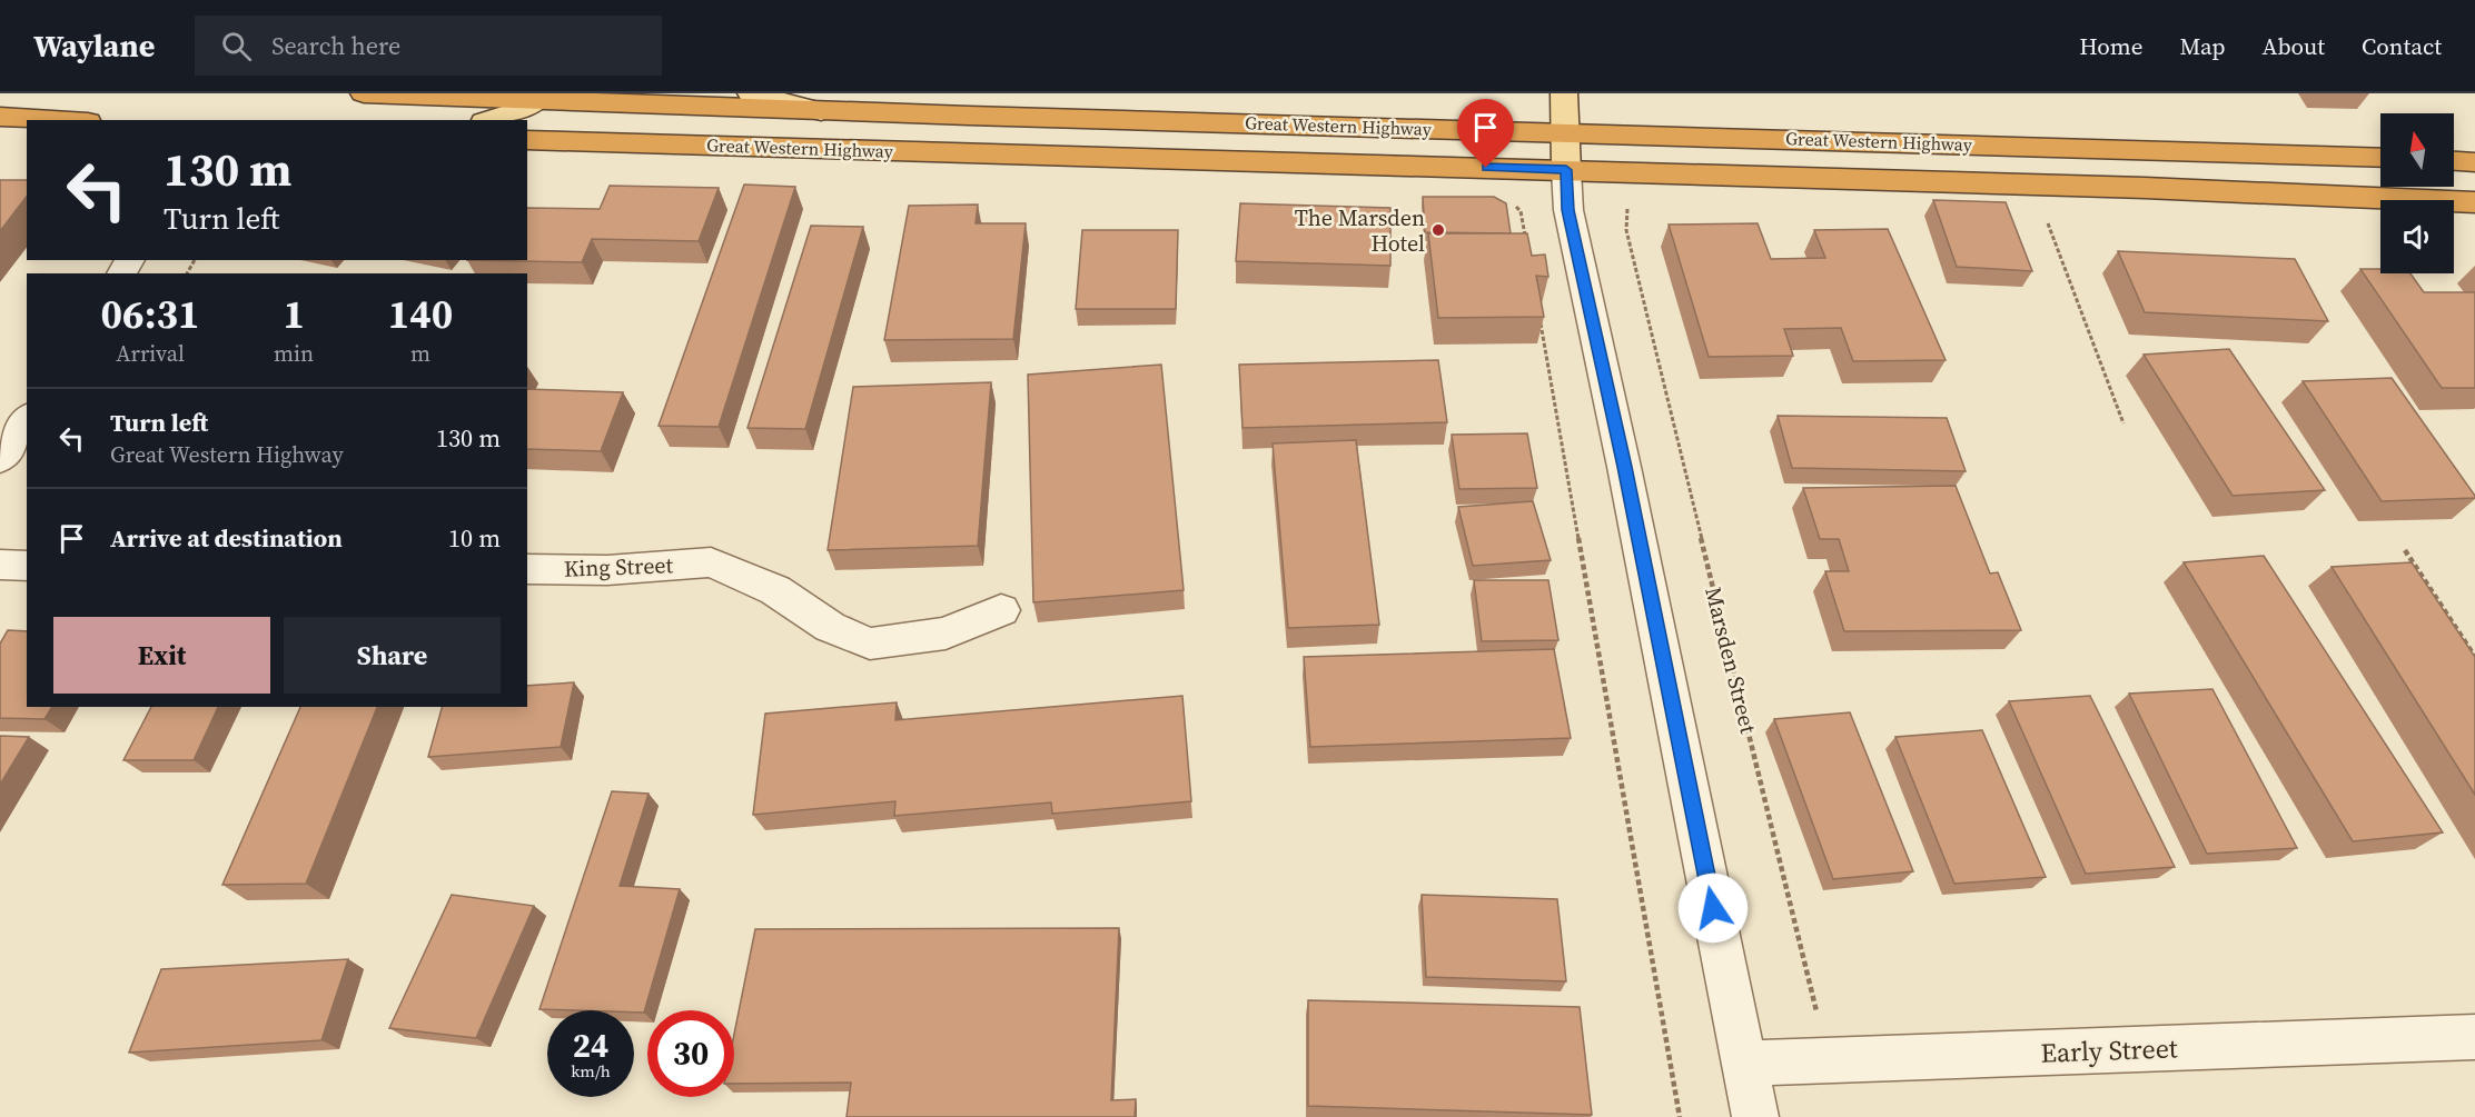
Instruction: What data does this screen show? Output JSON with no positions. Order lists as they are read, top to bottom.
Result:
{
  "streets": {
    "highway": ["Great Western Highway"],
    "street": ["King Street", "Early Street"],
    "path": ["Marsden Street"]
  },
  "crossings": [
    ["Marsden Street", "Early Street"]
  ],
  "places": ["The Marsden Hotel"],
  "north": "top",
  "page": {
    "header": "Waylane",
    "search": "Search here",
    "nav": [
      "Home",
      "Map",
      "About",
      "Contact"
    ],
    "turn": ["130 m", "Turn left"],
    "eta": [
      "06:31",
      "Arrival",
      "1",
      "min",
      "140",
      "m"
    ],
    "list": [
      {
        "name": "Turn left",
        "note": "Great Western Highway",
        "value": "130 m"
      },
      {
        "name": "Arrive at destination",
        "value": "10 m"
      }
    ],
    "buttons": ["Exit", "Share"],
    "speed": "24 km/h",
    "limit": "30"
  }
}
